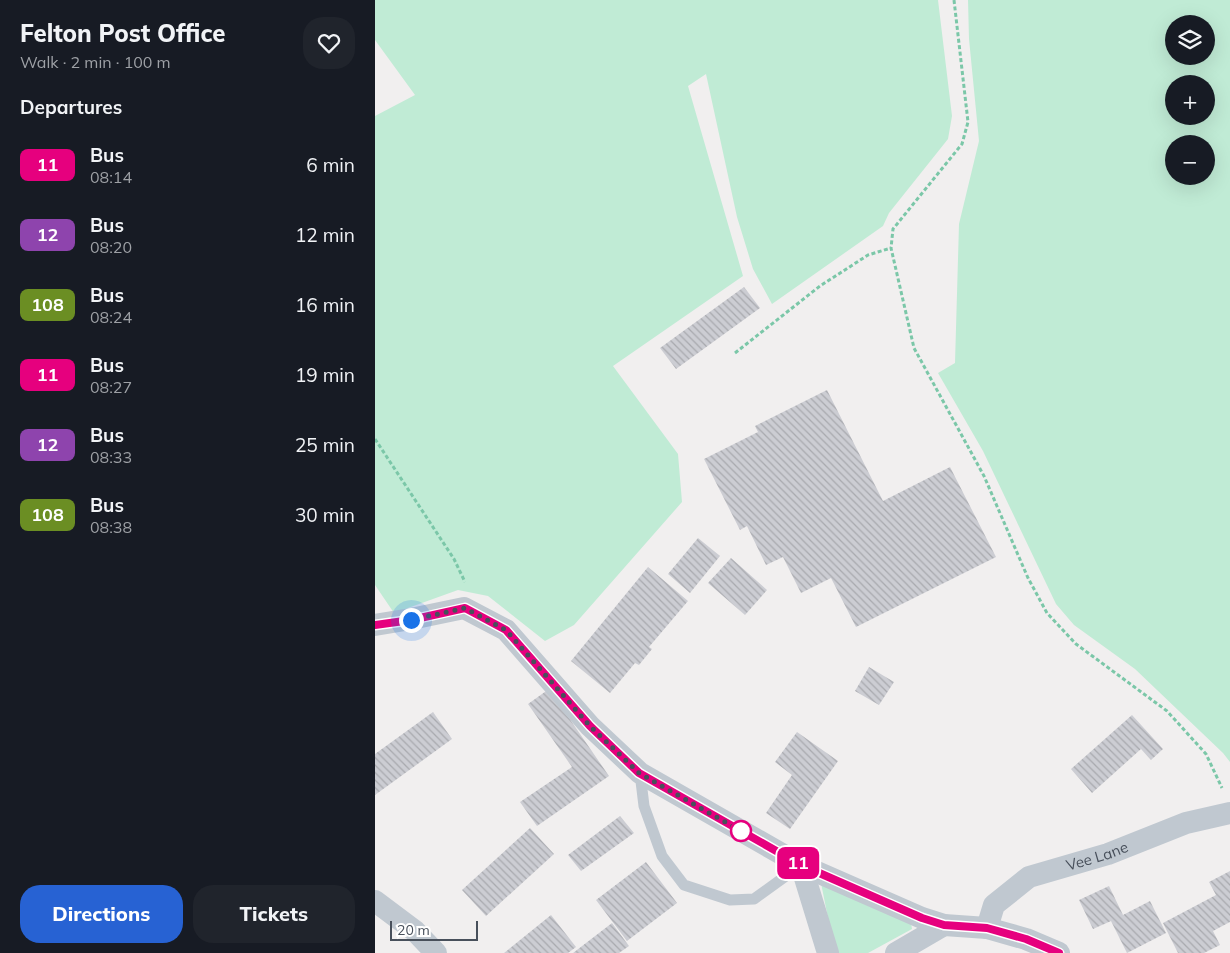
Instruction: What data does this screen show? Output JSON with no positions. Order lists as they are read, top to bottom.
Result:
{
  "streets": {
    "street": ["Vee Lane"]
  },
  "lines": ["bus line 11"],
  "scale_bar": "20 m",
  "page": {
    "heading": [
      ["Felton Post Office", "Walk · 2 min · 100 m"],
      "Departures"
    ],
    "on_map": "11",
    "map_buttons": ["+", "−"],
    "list": [
      {
        "mark": "11",
        "name": "Bus",
        "note": "08:14",
        "value": "6 min"
      },
      {
        "mark": "12",
        "name": "Bus",
        "note": "08:20",
        "value": "12 min"
      },
      {
        "mark": "108",
        "name": "Bus",
        "note": "08:24",
        "value": "16 min"
      },
      {
        "mark": "11",
        "name": "Bus",
        "note": "08:27",
        "value": "19 min"
      },
      {
        "mark": "12",
        "name": "Bus",
        "note": "08:33",
        "value": "25 min"
      },
      {
        "mark": "108",
        "name": "Bus",
        "note": "08:38",
        "value": "30 min"
      }
    ],
    "buttons": ["Directions", "Tickets"],
    "scale": "20 m"
  }
}
